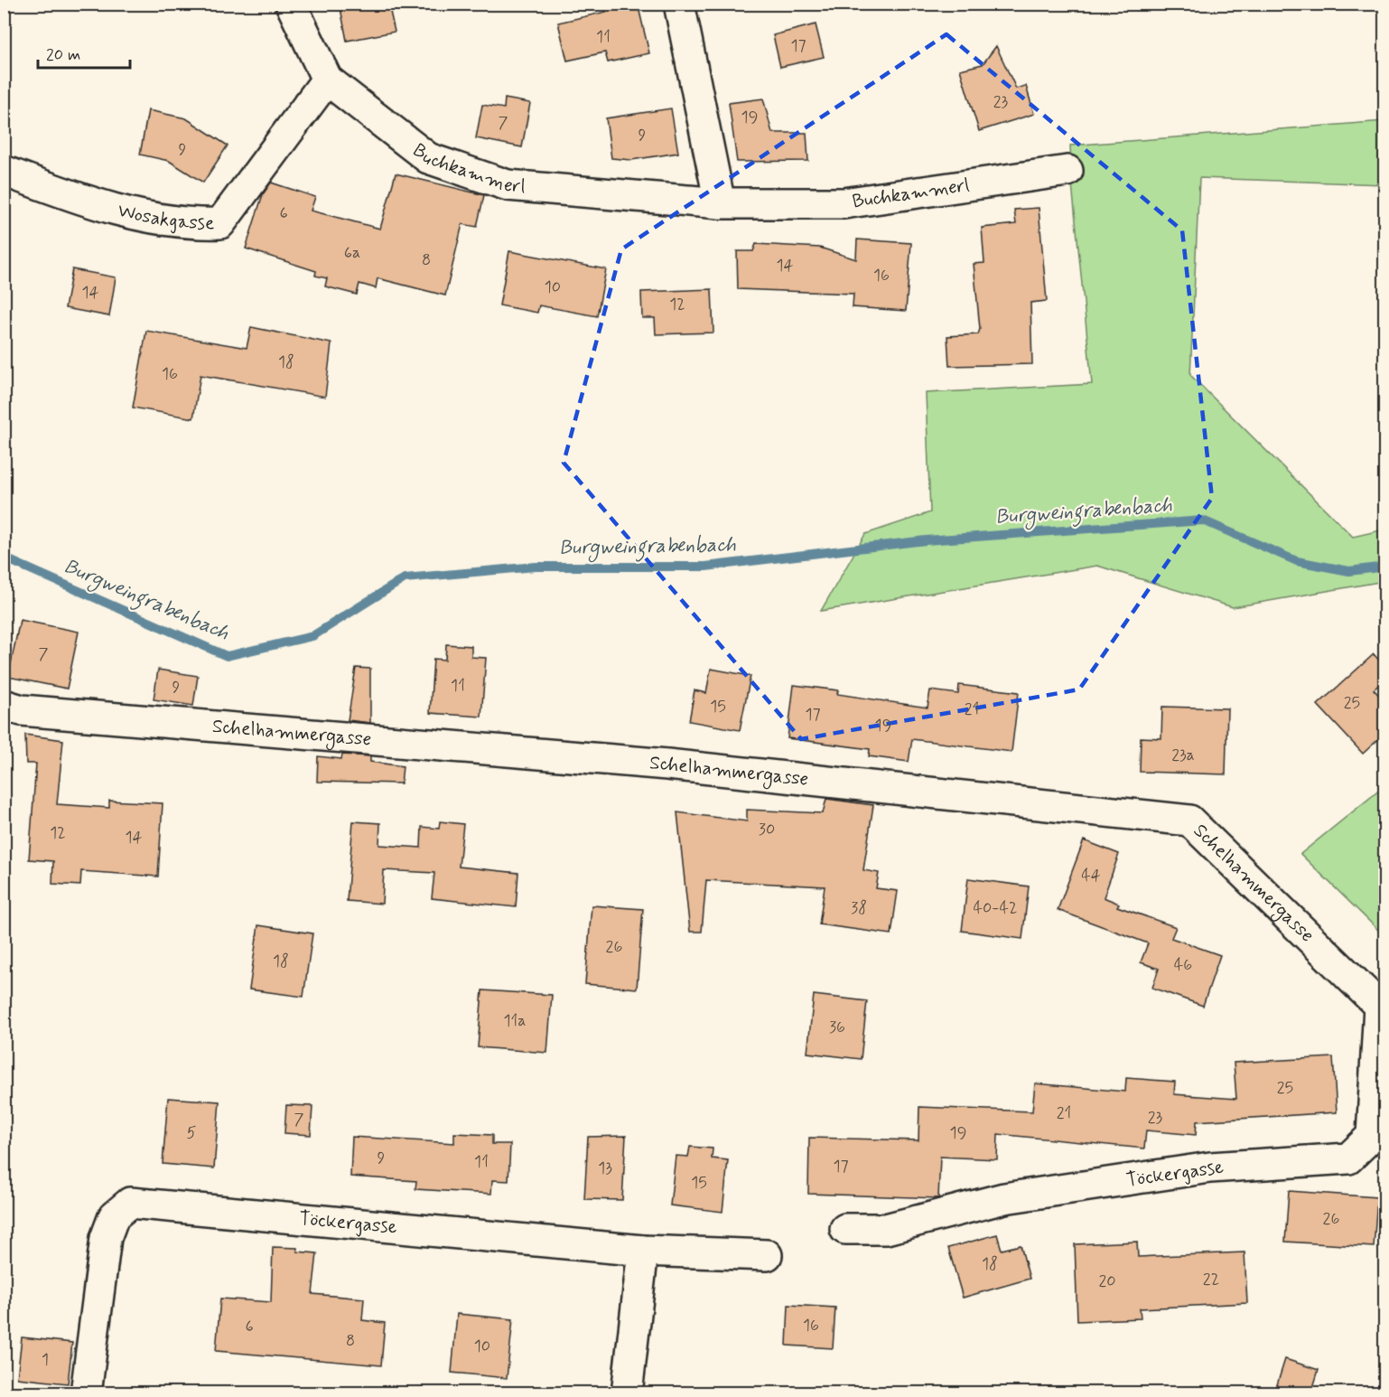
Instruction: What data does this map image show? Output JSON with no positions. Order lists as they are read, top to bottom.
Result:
{
  "streets": {
    "street": [
      "Buchkammerl",
      "Wosakgasse",
      "Schelhammergasse",
      "Töckergasse"
    ]
  },
  "crossings": [
    ["Buchkammerl", "Wosakgasse"],
    ["Schelhammergasse", "Töckergasse"]
  ],
  "water": ["Burgweingrabenbach"],
  "house_numbers": [
    "11",
    "17",
    "23",
    "19",
    "7",
    "9",
    "9",
    "6",
    "6a",
    "8",
    "14",
    "16",
    "10",
    "14",
    "12",
    "18",
    "16",
    "7",
    "11",
    "9",
    "25",
    "15",
    "21",
    "17",
    "19",
    "23a",
    "30",
    "12",
    "14",
    "44",
    "38",
    "40-42",
    "26",
    "18",
    "46",
    "11a",
    "36",
    "25",
    "21",
    "23",
    "7",
    "5",
    "19",
    "9",
    "11",
    "17",
    "13",
    "15",
    "26",
    "18",
    "22",
    "20",
    "16",
    "6",
    "8",
    "10",
    "1"
  ],
  "scale_bar": "20 m"
}
